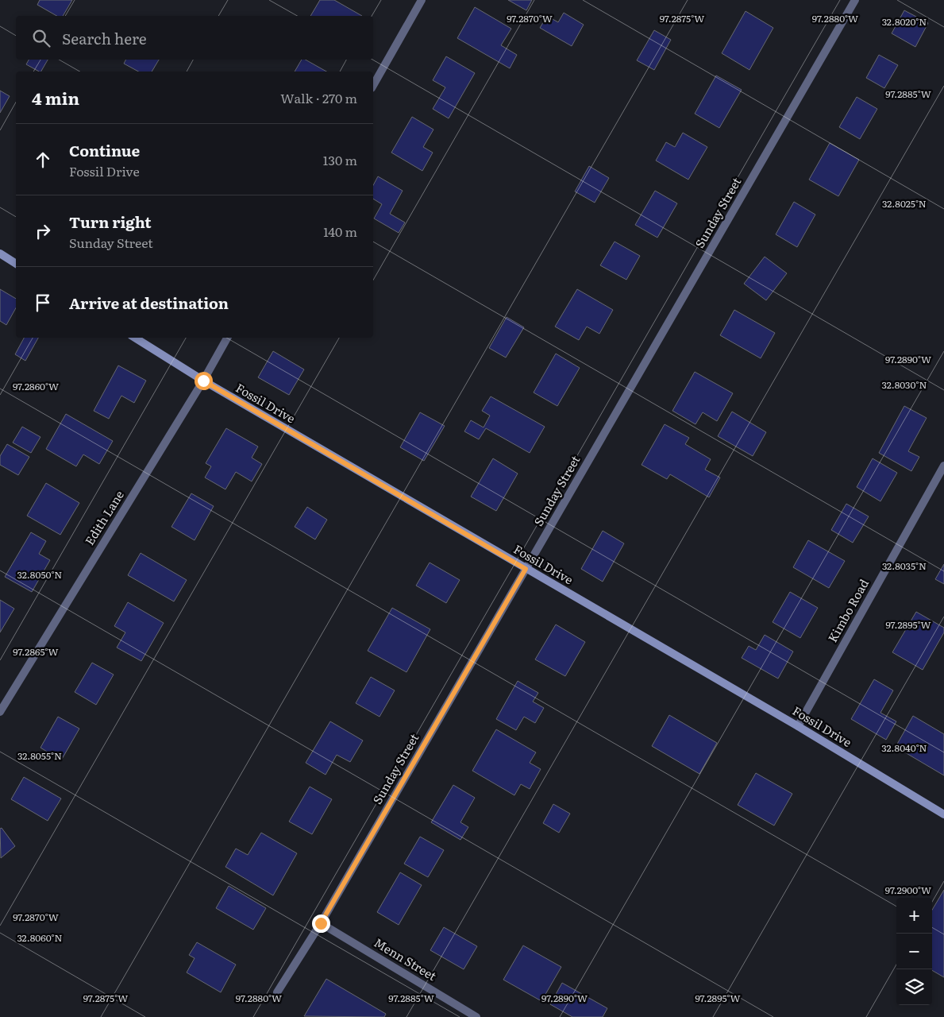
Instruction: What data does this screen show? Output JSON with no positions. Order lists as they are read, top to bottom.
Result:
{
  "streets": {
    "street": [
      "Sunday Street",
      "Fossil Drive",
      "Edith Lane",
      "Kimbo Road",
      "Menn Street"
    ]
  },
  "crossings": [
    ["Sunday Street", "Fossil Drive"],
    ["Sunday Street", "Menn Street"],
    ["Fossil Drive", "Edith Lane"],
    ["Fossil Drive", "Kimbo Road"]
  ],
  "page": {
    "search": "Search here",
    "heading": ["4 min", "Walk · 270 m"],
    "list": [
      ["Continue", "Fossil Drive", "130 m"],
      ["Turn right", "Sunday Street", "140 m"],
      "Arrive at destination"
    ],
    "map_buttons": ["+", "−"]
  },
  "coordinates": [
    "97.2870°W",
    "97.2875°W",
    "97.2880°W",
    "32.8020°N",
    "97.2885°W",
    "32.8025°N",
    "97.2890°W",
    "32.8030°N",
    "97.2860°W",
    "32.8035°N",
    "32.8050°N",
    "97.2895°W",
    "97.2865°W",
    "32.8040°N",
    "32.8055°N",
    "97.2900°W",
    "32.8060°N"
  ]
}
